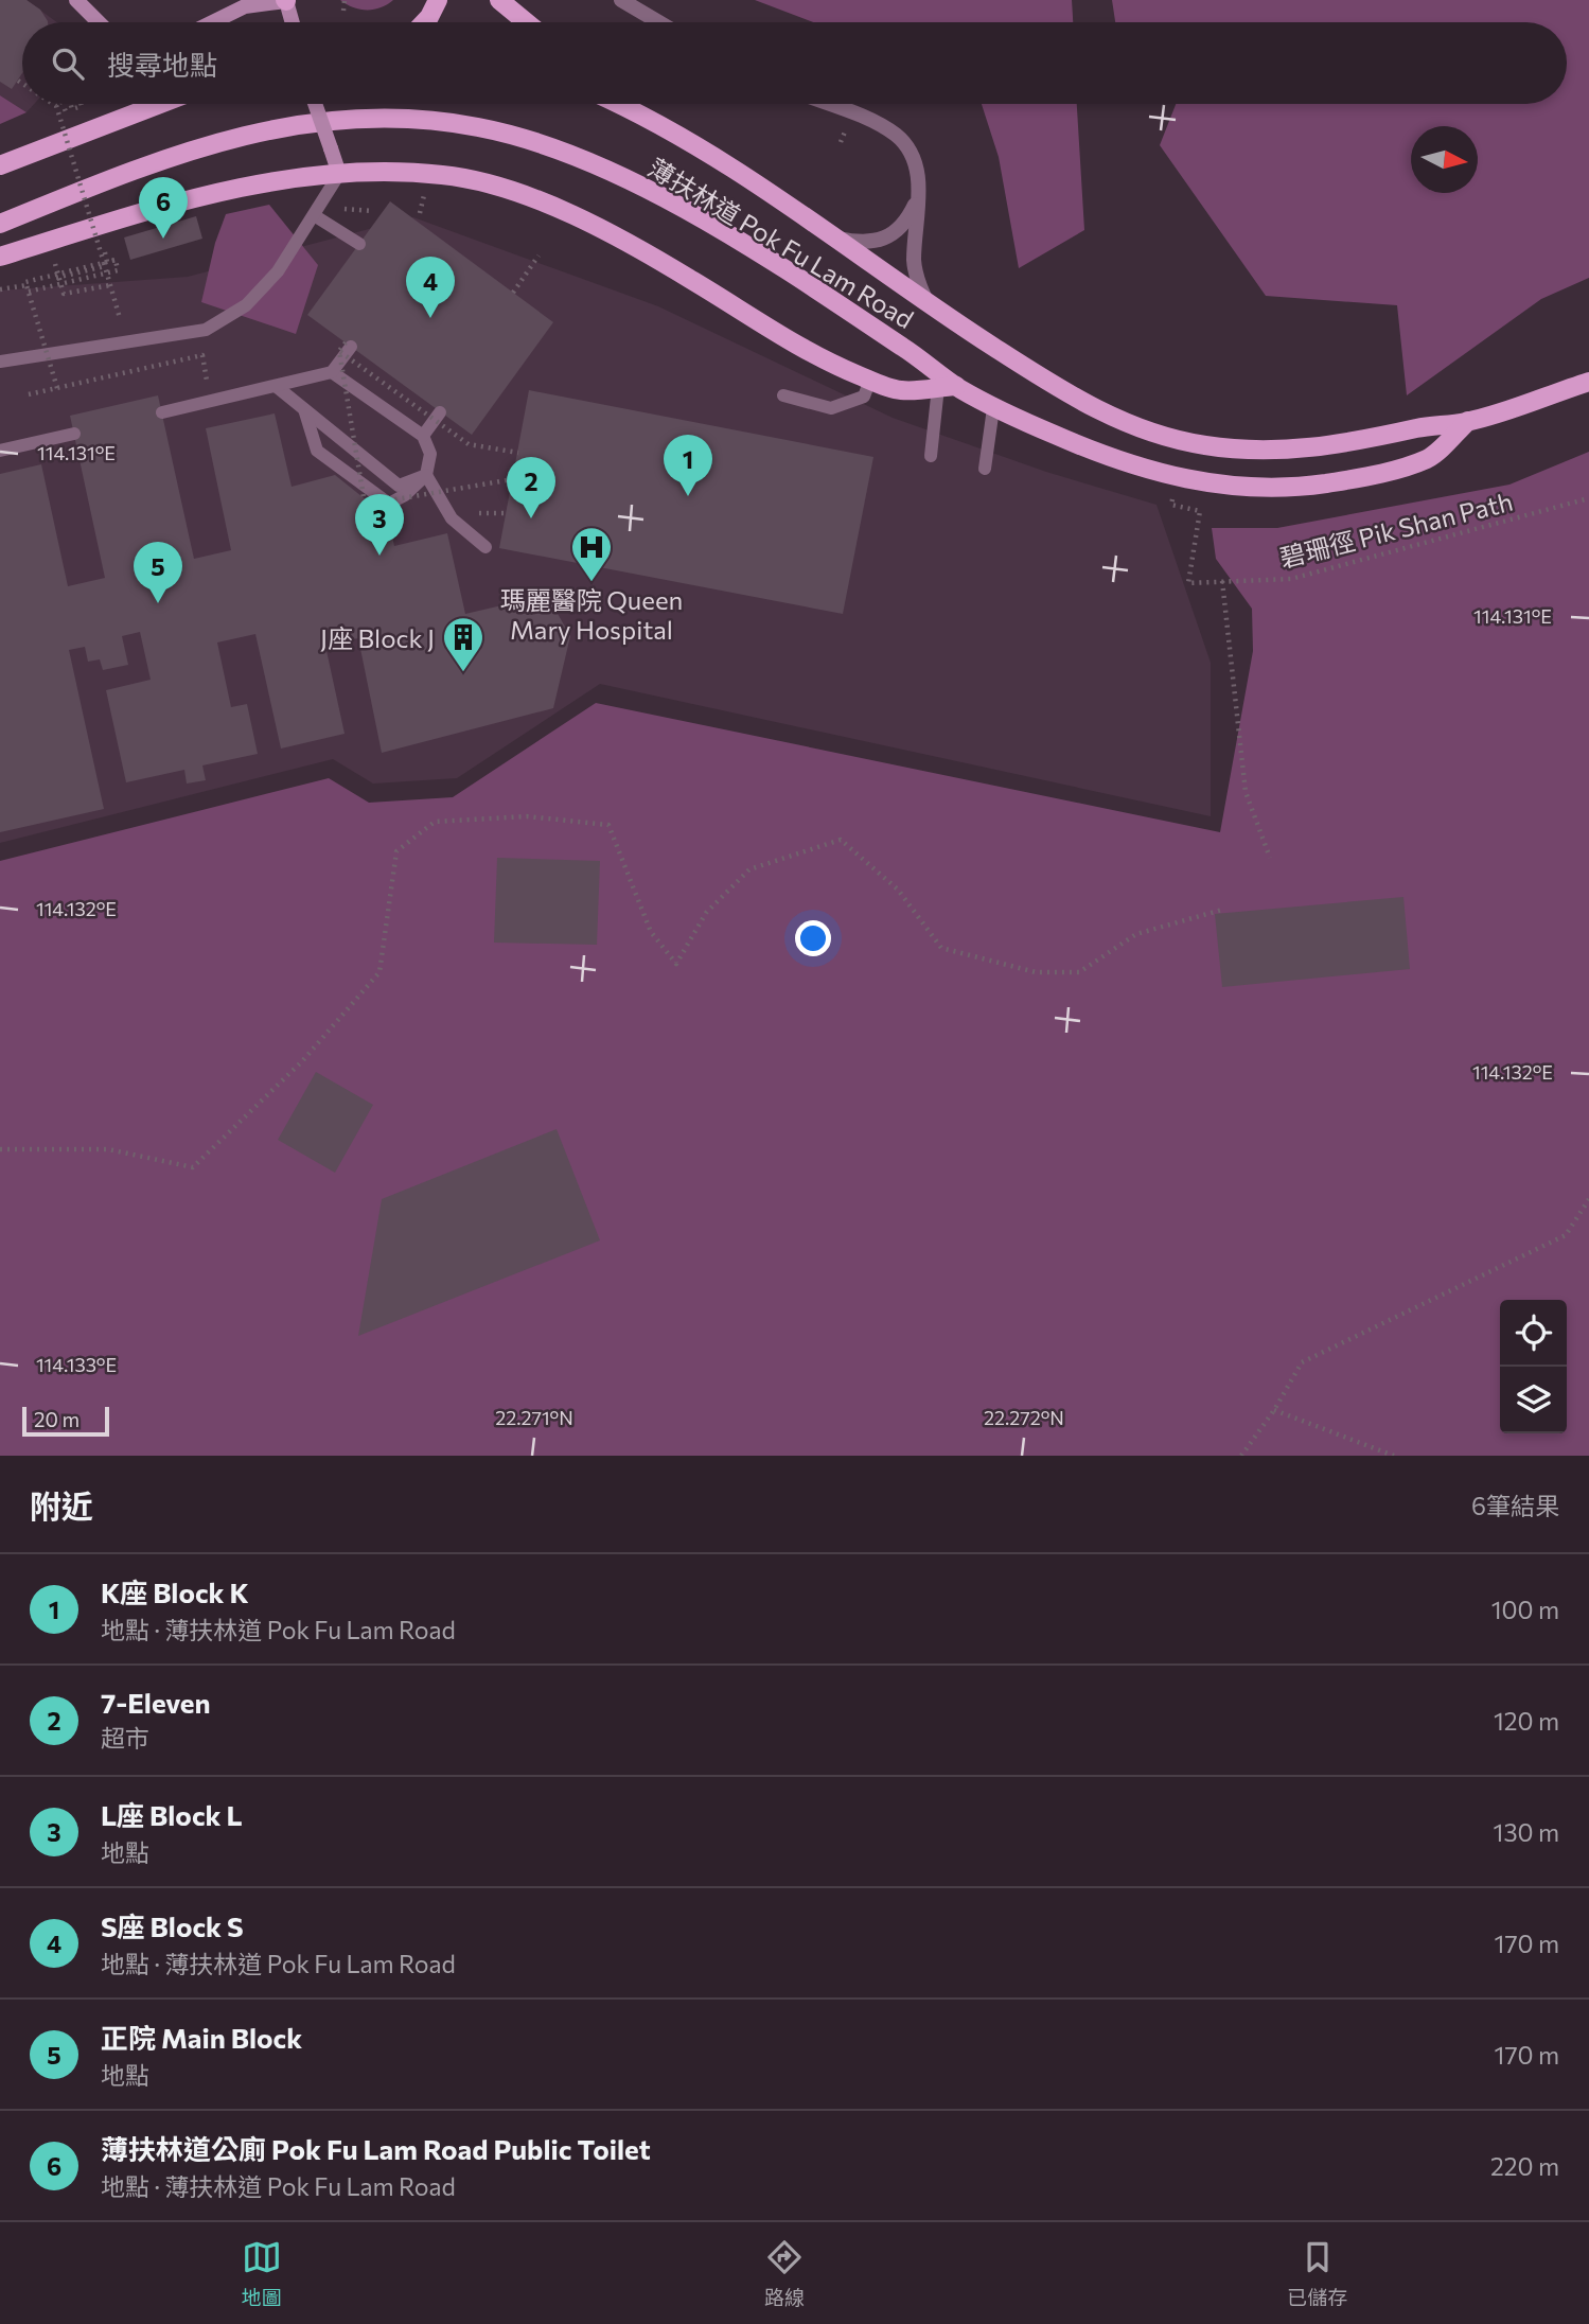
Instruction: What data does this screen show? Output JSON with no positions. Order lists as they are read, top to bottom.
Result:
{
  "streets": {
    "main road": ["薄扶林道 Pok Fu Lam Road"],
    "path": ["碧珊徑 Pik Shan Path"]
  },
  "places": {
    "hospital": ["瑪麗醫院 Queen Mary Hospital"],
    "building": ["J座 Block J"]
  },
  "scale_bar": "20 m",
  "north": "right",
  "page": {
    "search": "搜尋地點",
    "pins": [
      "6",
      "4",
      "1",
      "2",
      "3",
      "5"
    ],
    "scale": "20 m",
    "heading": ["附近", "6筆結果"],
    "list": [
      {
        "mark": "1",
        "name": "K座 Block K",
        "note": "地點 · 薄扶林道 Pok Fu Lam Road",
        "value": "100 m"
      },
      {
        "mark": "2",
        "name": "7-Eleven",
        "note": "超市",
        "value": "120 m"
      },
      {
        "mark": "3",
        "name": "L座 Block L",
        "note": "地點",
        "value": "130 m"
      },
      {
        "mark": "4",
        "name": "S座 Block S",
        "note": "地點 · 薄扶林道 Pok Fu Lam Road",
        "value": "170 m"
      },
      {
        "mark": "5",
        "name": "正院 Main Block",
        "note": "地點",
        "value": "170 m"
      },
      {
        "mark": "6",
        "name": "薄扶林道公廁 Pok Fu Lam Road Public Toilet",
        "note": "地點 · 薄扶林道 Pok Fu Lam Road",
        "value": "220 m"
      }
    ],
    "nav": ["地圖", "路線", "已儲存"]
  },
  "coordinates": [
    "114.131°E",
    "114.132°E",
    "114.133°E",
    "22.271°N",
    "22.272°N"
  ]
}
